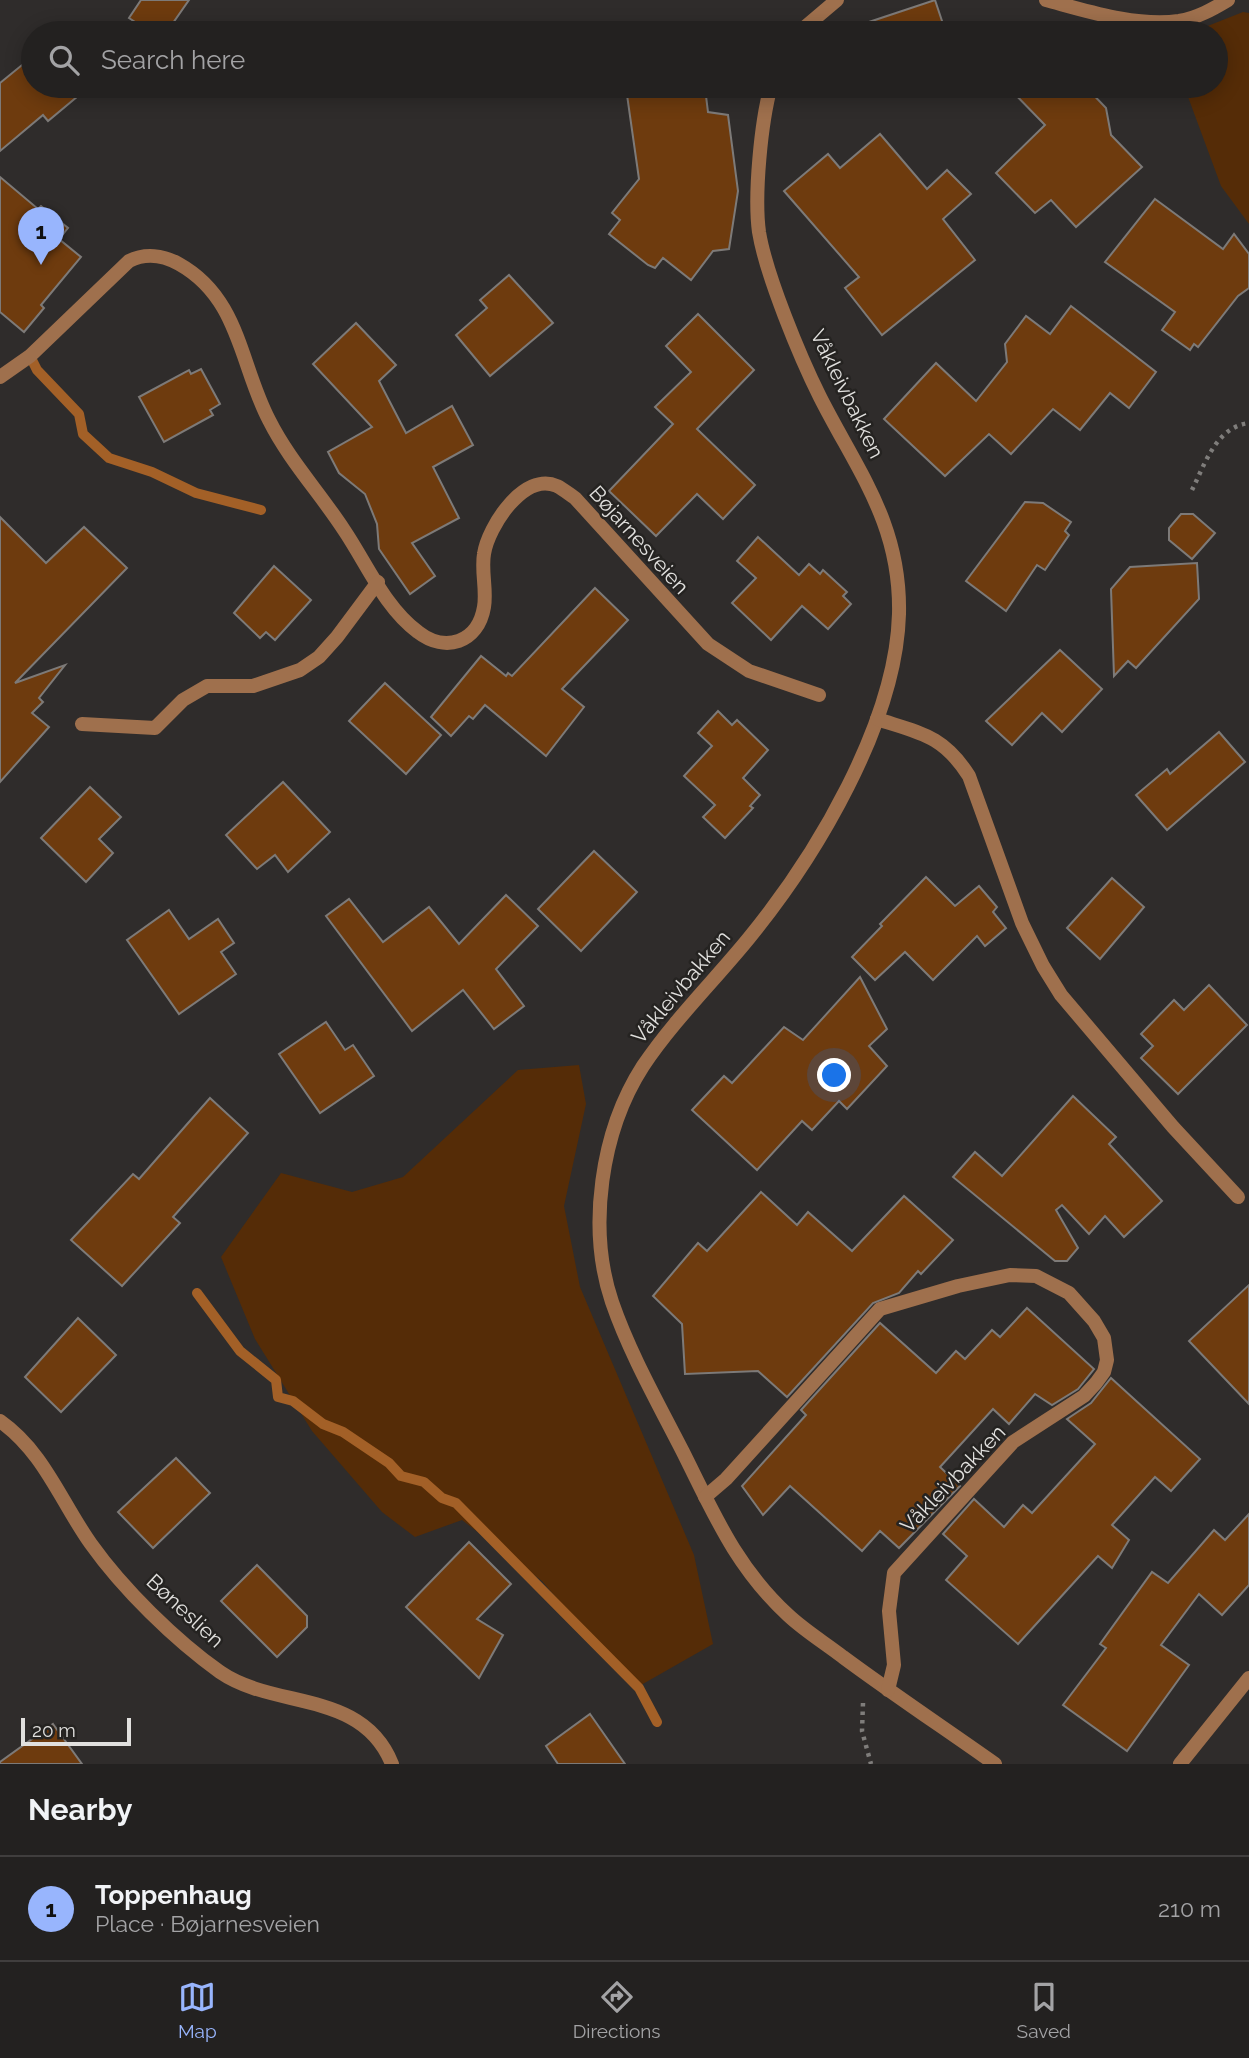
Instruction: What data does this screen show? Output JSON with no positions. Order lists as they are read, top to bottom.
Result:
{
  "streets": {
    "street": ["Våkleivbakken", "Bøjarnesveien", "Bøneslien"]
  },
  "scale_bar": "20 m",
  "page": {
    "search": "Search here",
    "pins": "1",
    "scale": "20 m",
    "heading": "Nearby",
    "list": [
      {
        "mark": "1",
        "name": "Toppenhaug",
        "note": "Place · Bøjarnesveien",
        "value": "210 m"
      }
    ],
    "nav": ["Map", "Directions", "Saved"]
  }
}
